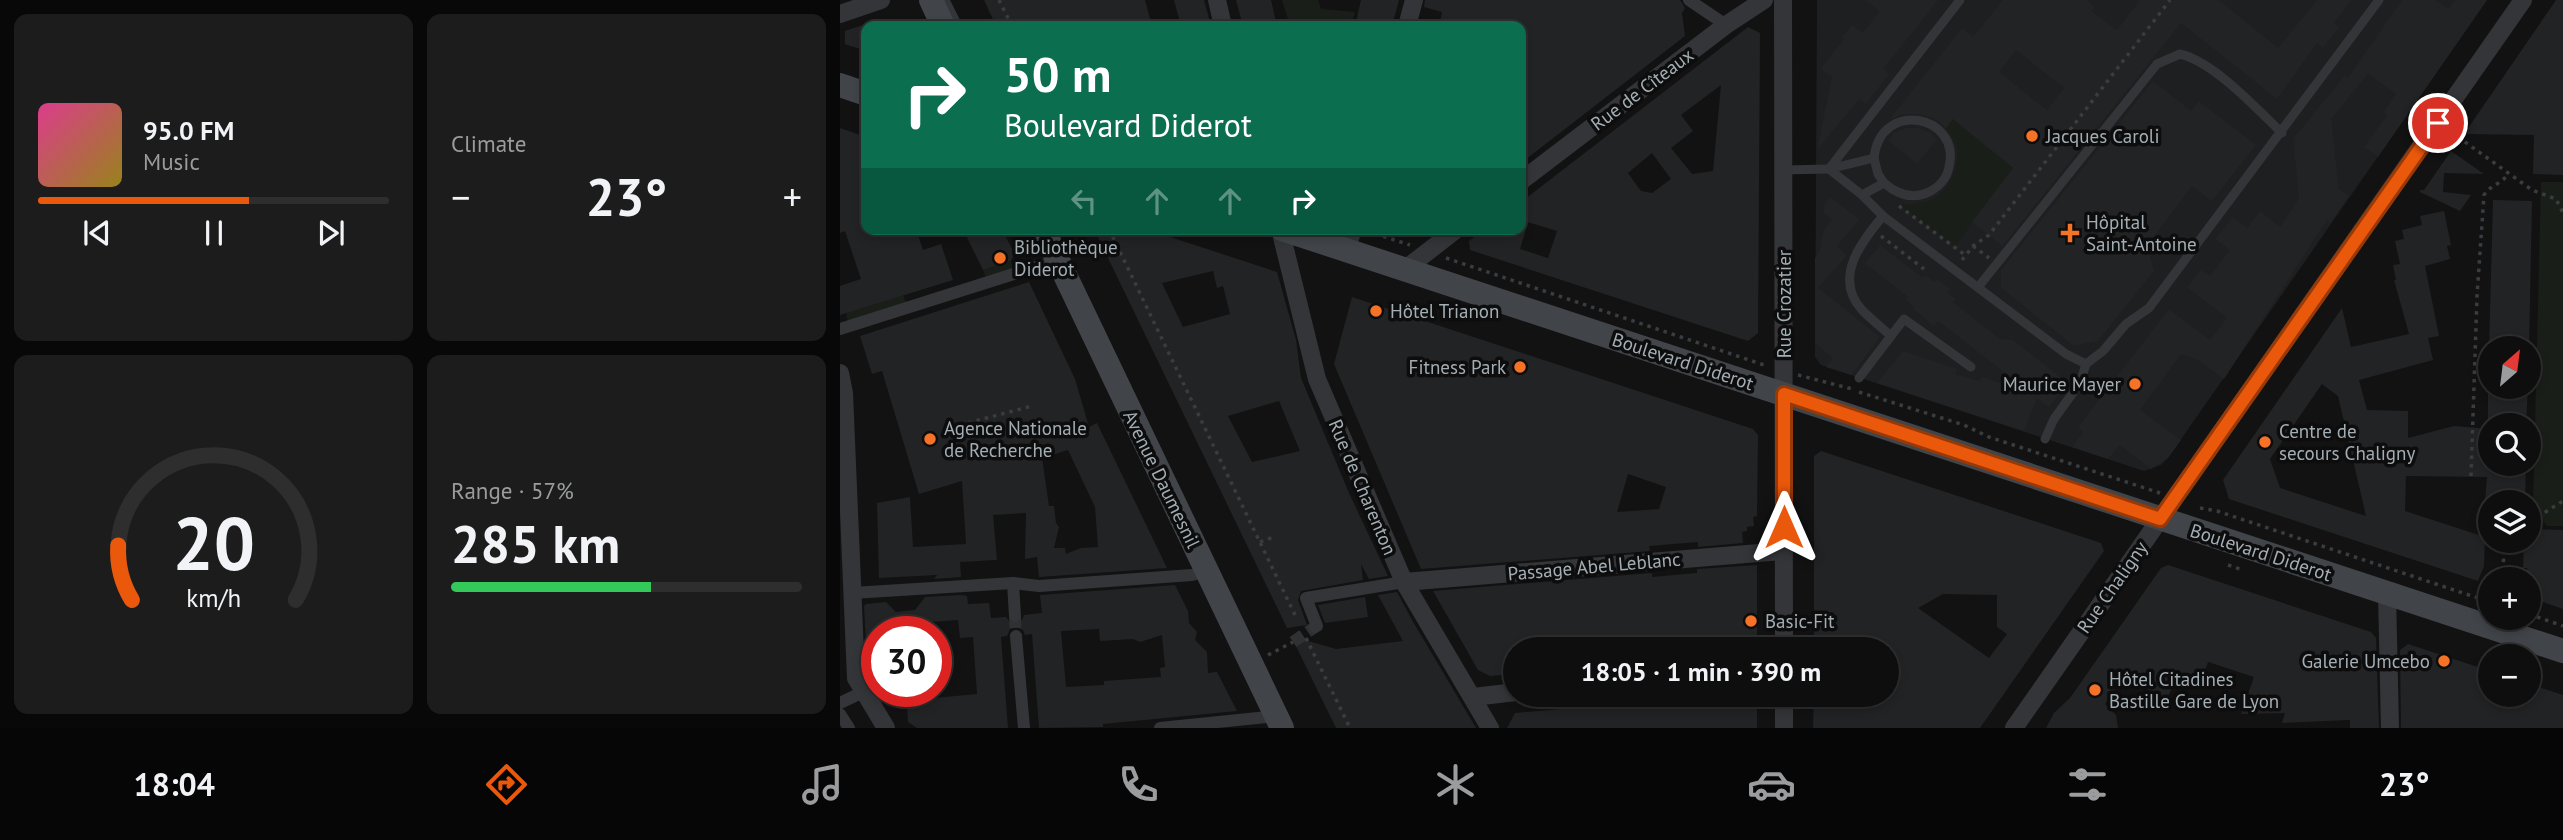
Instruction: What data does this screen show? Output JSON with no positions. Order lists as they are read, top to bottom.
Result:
{
  "streets": {
    "main road": ["Boulevard Diderot", "Avenue Daumesnil"],
    "street": [
      "Rue de Cîteaux",
      "Rue Crozatier",
      "Rue de Charenton",
      "Passage Abel Leblanc",
      "Rue Chaligny"
    ]
  },
  "crossings": [
    ["Rue Crozatier", "Boulevard Diderot"],
    ["Rue Crozatier", "Passage Abel Leblanc"],
    ["Boulevard Diderot", "Rue Chaligny"],
    ["Rue de Charenton", "Passage Abel Leblanc"]
  ],
  "places": {
    "other": [
      "Jacques Caroli",
      "Bibliothèque Diderot",
      "Hôtel Trianon",
      "Fitness Park",
      "Maurice Mayer",
      "Agence Nationale de Recherche",
      "Centre de secours Chaligny",
      "Basic-Fit",
      "Galerie Umcebo",
      "Hôtel Citadines Bastille Gare de Lyon"
    ],
    "health": ["Hôpital Saint-Antoine"]
  },
  "north": "top right",
  "page": {
    "tile": [
      "Climate",
      ["Range · 57%", "285 km"]
    ],
    "turn": ["50 m", "Boulevard Diderot"],
    "song": ["95.0 FM", "Music"],
    "heat": ["−", "23°", "+"],
    "map_buttons": ["+", "−"],
    "limit": "30",
    "trip": "18:05 · 1 min · 390 m",
    "tabs": ["18:04", "23°"],
    "gauge": ["20", "km/h"]
  }
}
